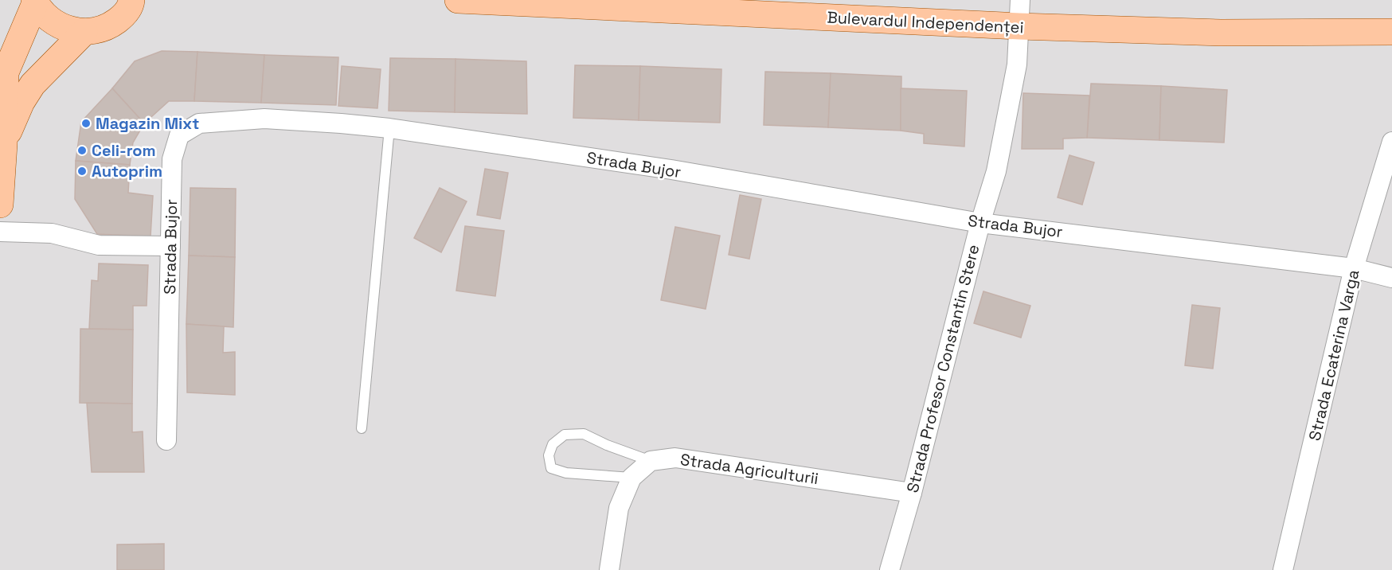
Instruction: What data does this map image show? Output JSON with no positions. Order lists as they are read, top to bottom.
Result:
{
  "streets": {
    "main road": ["Bulevardul Independenței"],
    "street": [
      "Strada Bujor",
      "Strada Ecaterina Varga",
      "Strada Profesor Constantin Stere",
      "Strada Agriculturii"
    ]
  },
  "crossings": [
    ["Bulevardul Independenței", "Strada Profesor Constantin Stere"],
    ["Strada Bujor", "Strada Ecaterina Varga"],
    ["Strada Bujor", "Strada Profesor Constantin Stere"],
    ["Strada Profesor Constantin Stere", "Strada Agriculturii"]
  ],
  "places": ["Magazin Mixt", "Celi-rom", "Autoprim"]
}
